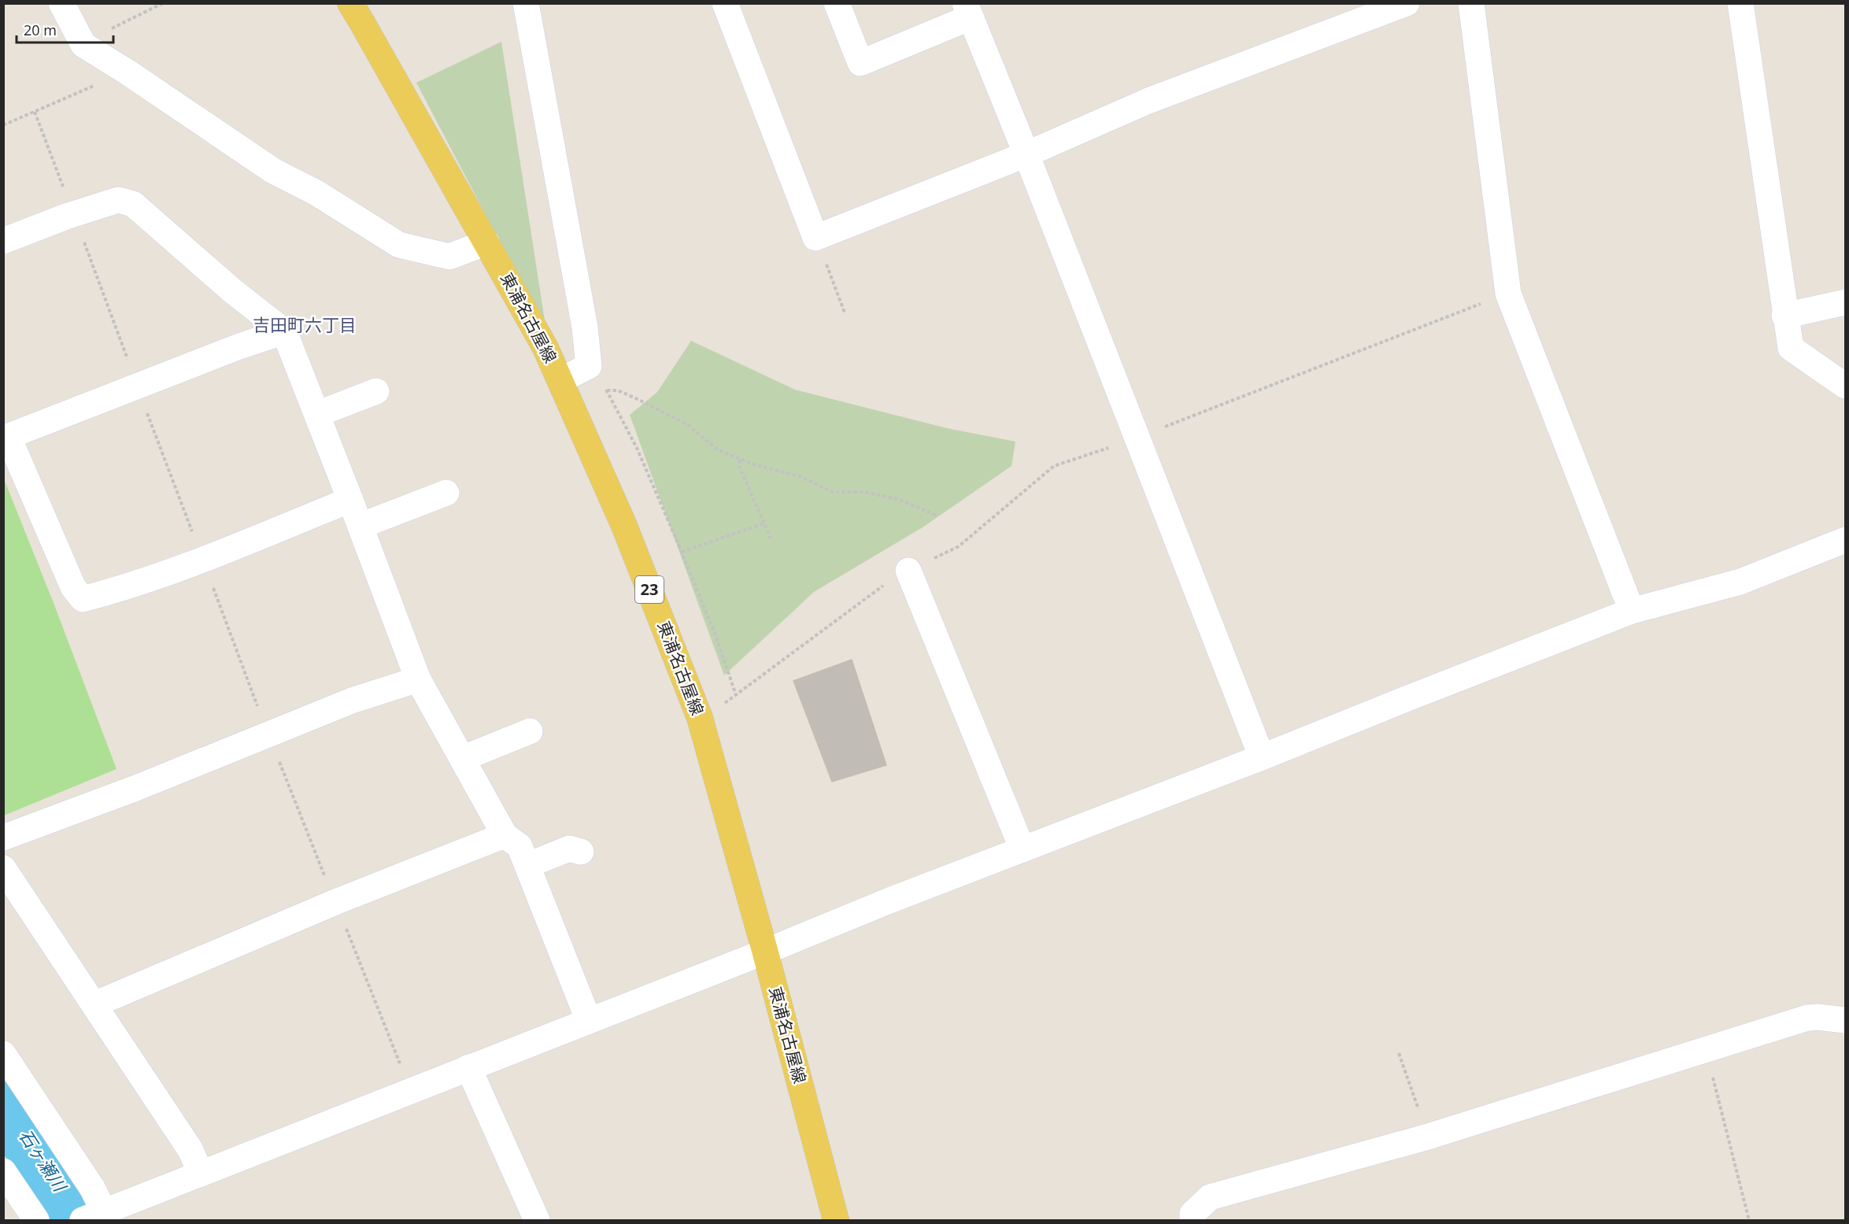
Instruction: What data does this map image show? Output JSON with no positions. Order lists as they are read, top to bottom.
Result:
{
  "streets": {
    "main road": ["東浦名古屋線", "23"]
  },
  "districts": ["吉田町六丁目"],
  "water": ["石ヶ瀬川"],
  "scale_bar": "20 m"
}
